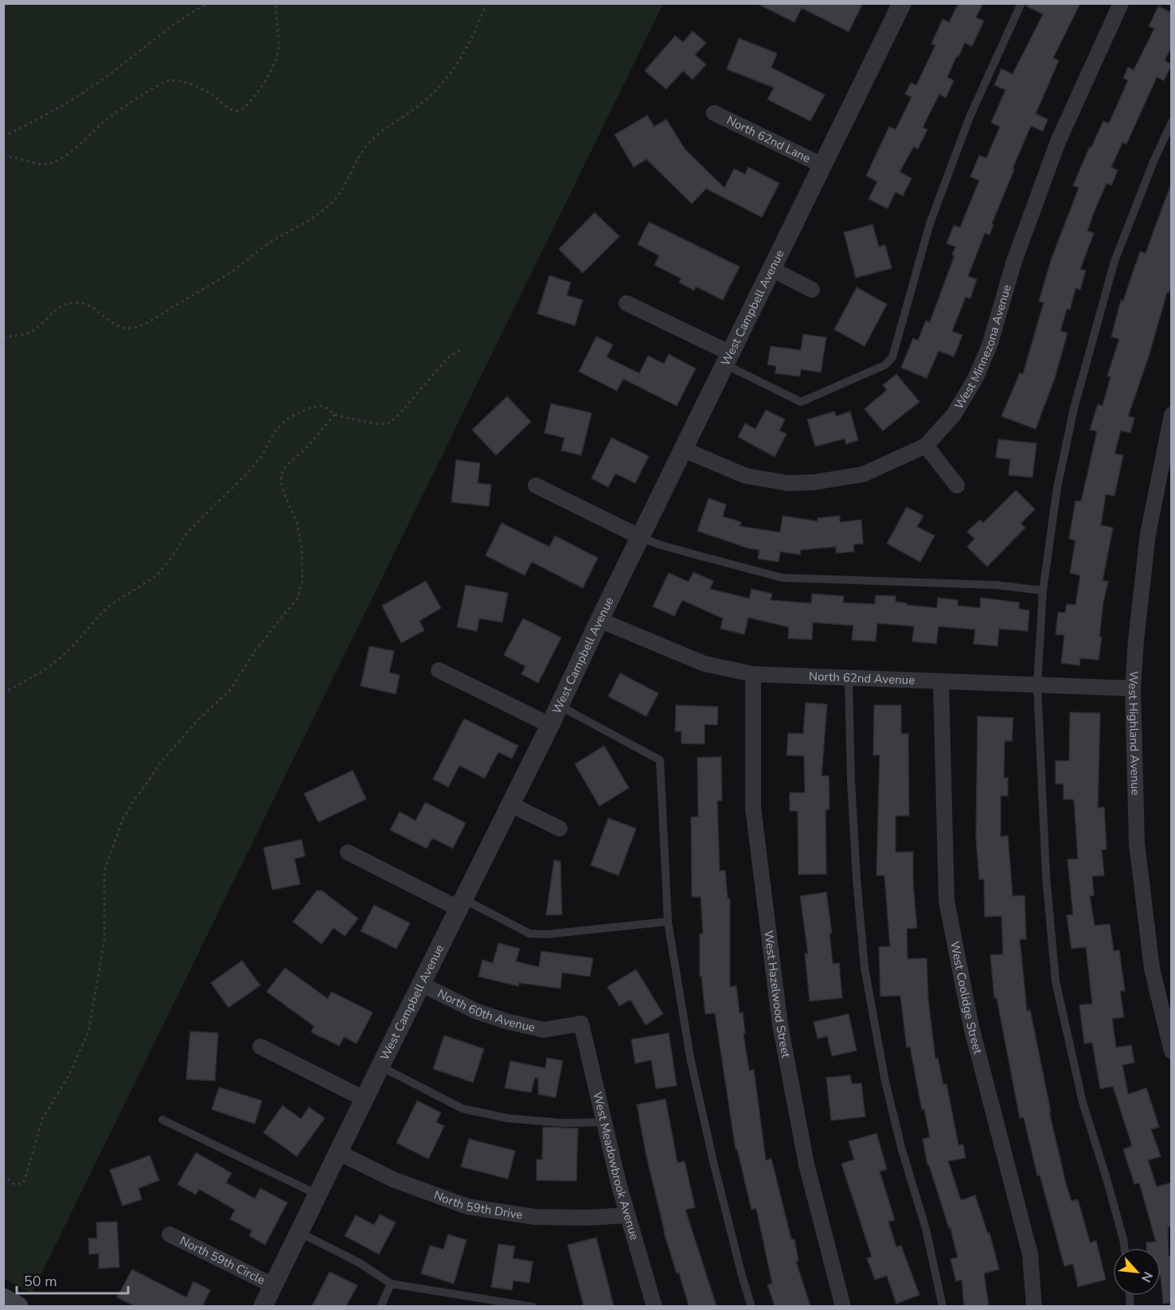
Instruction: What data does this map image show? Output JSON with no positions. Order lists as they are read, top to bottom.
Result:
{
  "streets": {
    "street": [
      "North 62nd Lane",
      "West Campbell Avenue",
      "West Minnezona Avenue",
      "North 62nd Avenue",
      "West Highland Avenue",
      "West Hazelwood Street",
      "West Coolidge Street",
      "North 60th Avenue",
      "West Meadowbrook Avenue",
      "North 59th Drive",
      "North 59th Circle"
    ]
  },
  "crossings": [
    ["North 62nd Lane", "West Campbell Avenue"],
    ["West Campbell Avenue", "West Minnezona Avenue"],
    ["West Campbell Avenue", "North 62nd Avenue"],
    ["West Campbell Avenue", "North 60th Avenue"],
    ["West Campbell Avenue", "North 59th Drive"],
    ["West Campbell Avenue", "North 59th Circle"],
    ["North 62nd Avenue", "West Highland Avenue"],
    ["North 62nd Avenue", "West Hazelwood Street"],
    ["North 62nd Avenue", "West Coolidge Street"],
    ["North 60th Avenue", "West Meadowbrook Avenue"],
    ["West Meadowbrook Avenue", "North 59th Drive"]
  ],
  "scale_bar": "50 m",
  "north": "bottom right"
}
